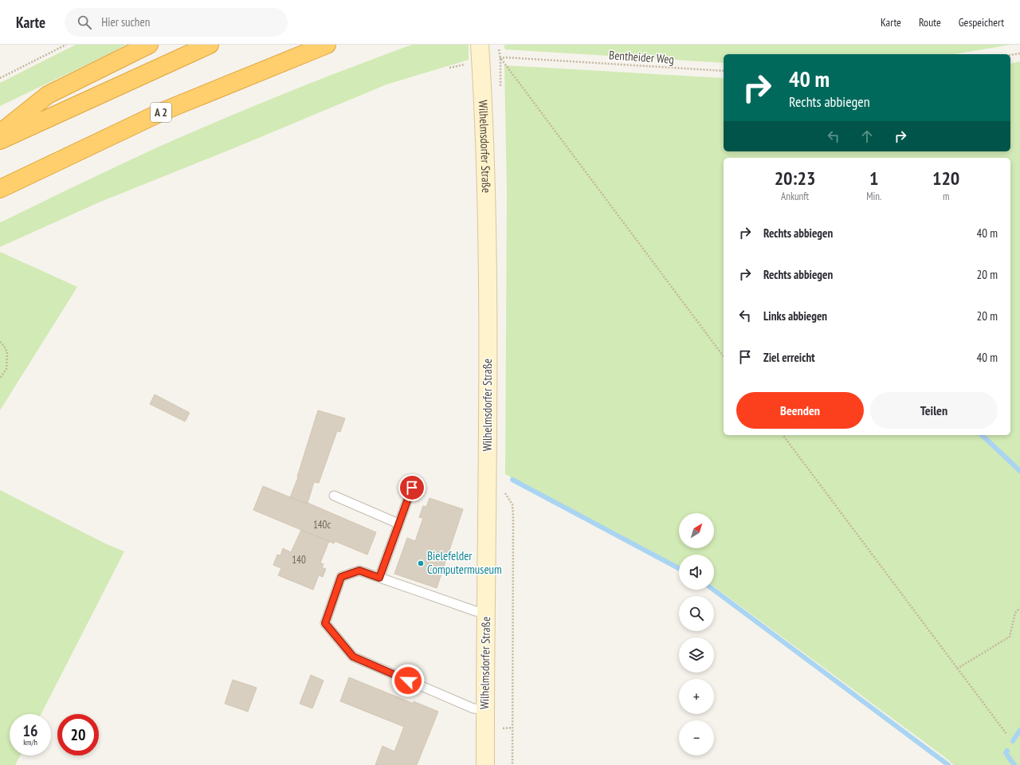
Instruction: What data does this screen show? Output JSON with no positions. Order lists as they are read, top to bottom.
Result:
{
  "streets": {
    "highway": ["A 2"],
    "street": ["Wilhelmsdorfer Straße"],
    "path": ["Bentheider Weg"]
  },
  "crossings": [
    ["Bentheider Weg", "Wilhelmsdorfer Straße"]
  ],
  "places": ["Bielefelder Computermuseum"],
  "house_numbers": ["140c", "140"],
  "north": "top right",
  "page": {
    "header": "Karte",
    "search": "Hier suchen",
    "nav": ["Karte", "Route", "Gespeichert"],
    "turn": ["40 m", "Rechts abbiegen"],
    "eta": [
      "20:23",
      "Ankunft",
      "1",
      "Min.",
      "120",
      "m"
    ],
    "list": [
      {
        "name": "Rechts abbiegen",
        "value": "40 m"
      },
      {
        "name": "Rechts abbiegen",
        "value": "20 m"
      },
      {
        "name": "Links abbiegen",
        "value": "20 m"
      },
      {
        "name": "Ziel erreicht",
        "value": "40 m"
      }
    ],
    "buttons": ["Beenden", "Teilen"],
    "map_buttons": ["+", "−"],
    "speed": "16 km/h",
    "limit": "20"
  }
}
